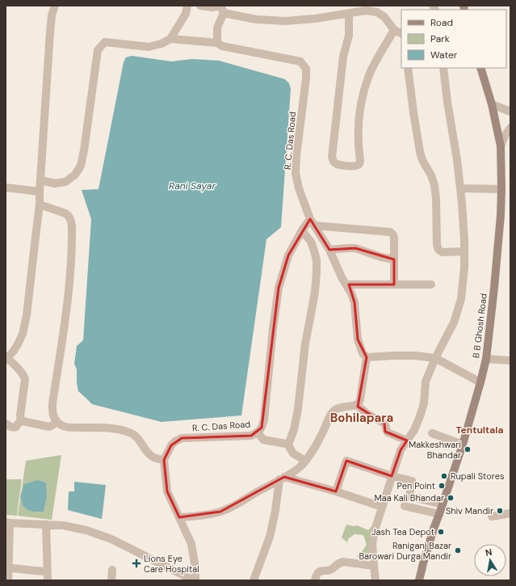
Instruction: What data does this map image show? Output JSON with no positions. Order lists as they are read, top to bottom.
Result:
{
  "streets": {
    "street": ["R. C. Das Road", "B B Ghosh Road"]
  },
  "districts": ["Bohilapara", "Tentultala"],
  "water": ["Rani Sayar"],
  "places": {
    "other": [
      "Makkeshwari Bhandar",
      "Rupali Stores",
      "Pen Point",
      "Maa Kali Bhandar",
      "Shiv Mandir",
      "Jash Tea Depot",
      "Raniganj Bazar Barowari Durga Mandir"
    ],
    "health": ["Lions Eye Care Hospital"]
  },
  "legend": ["Road", "Park", "Water"],
  "north": "top"
}
